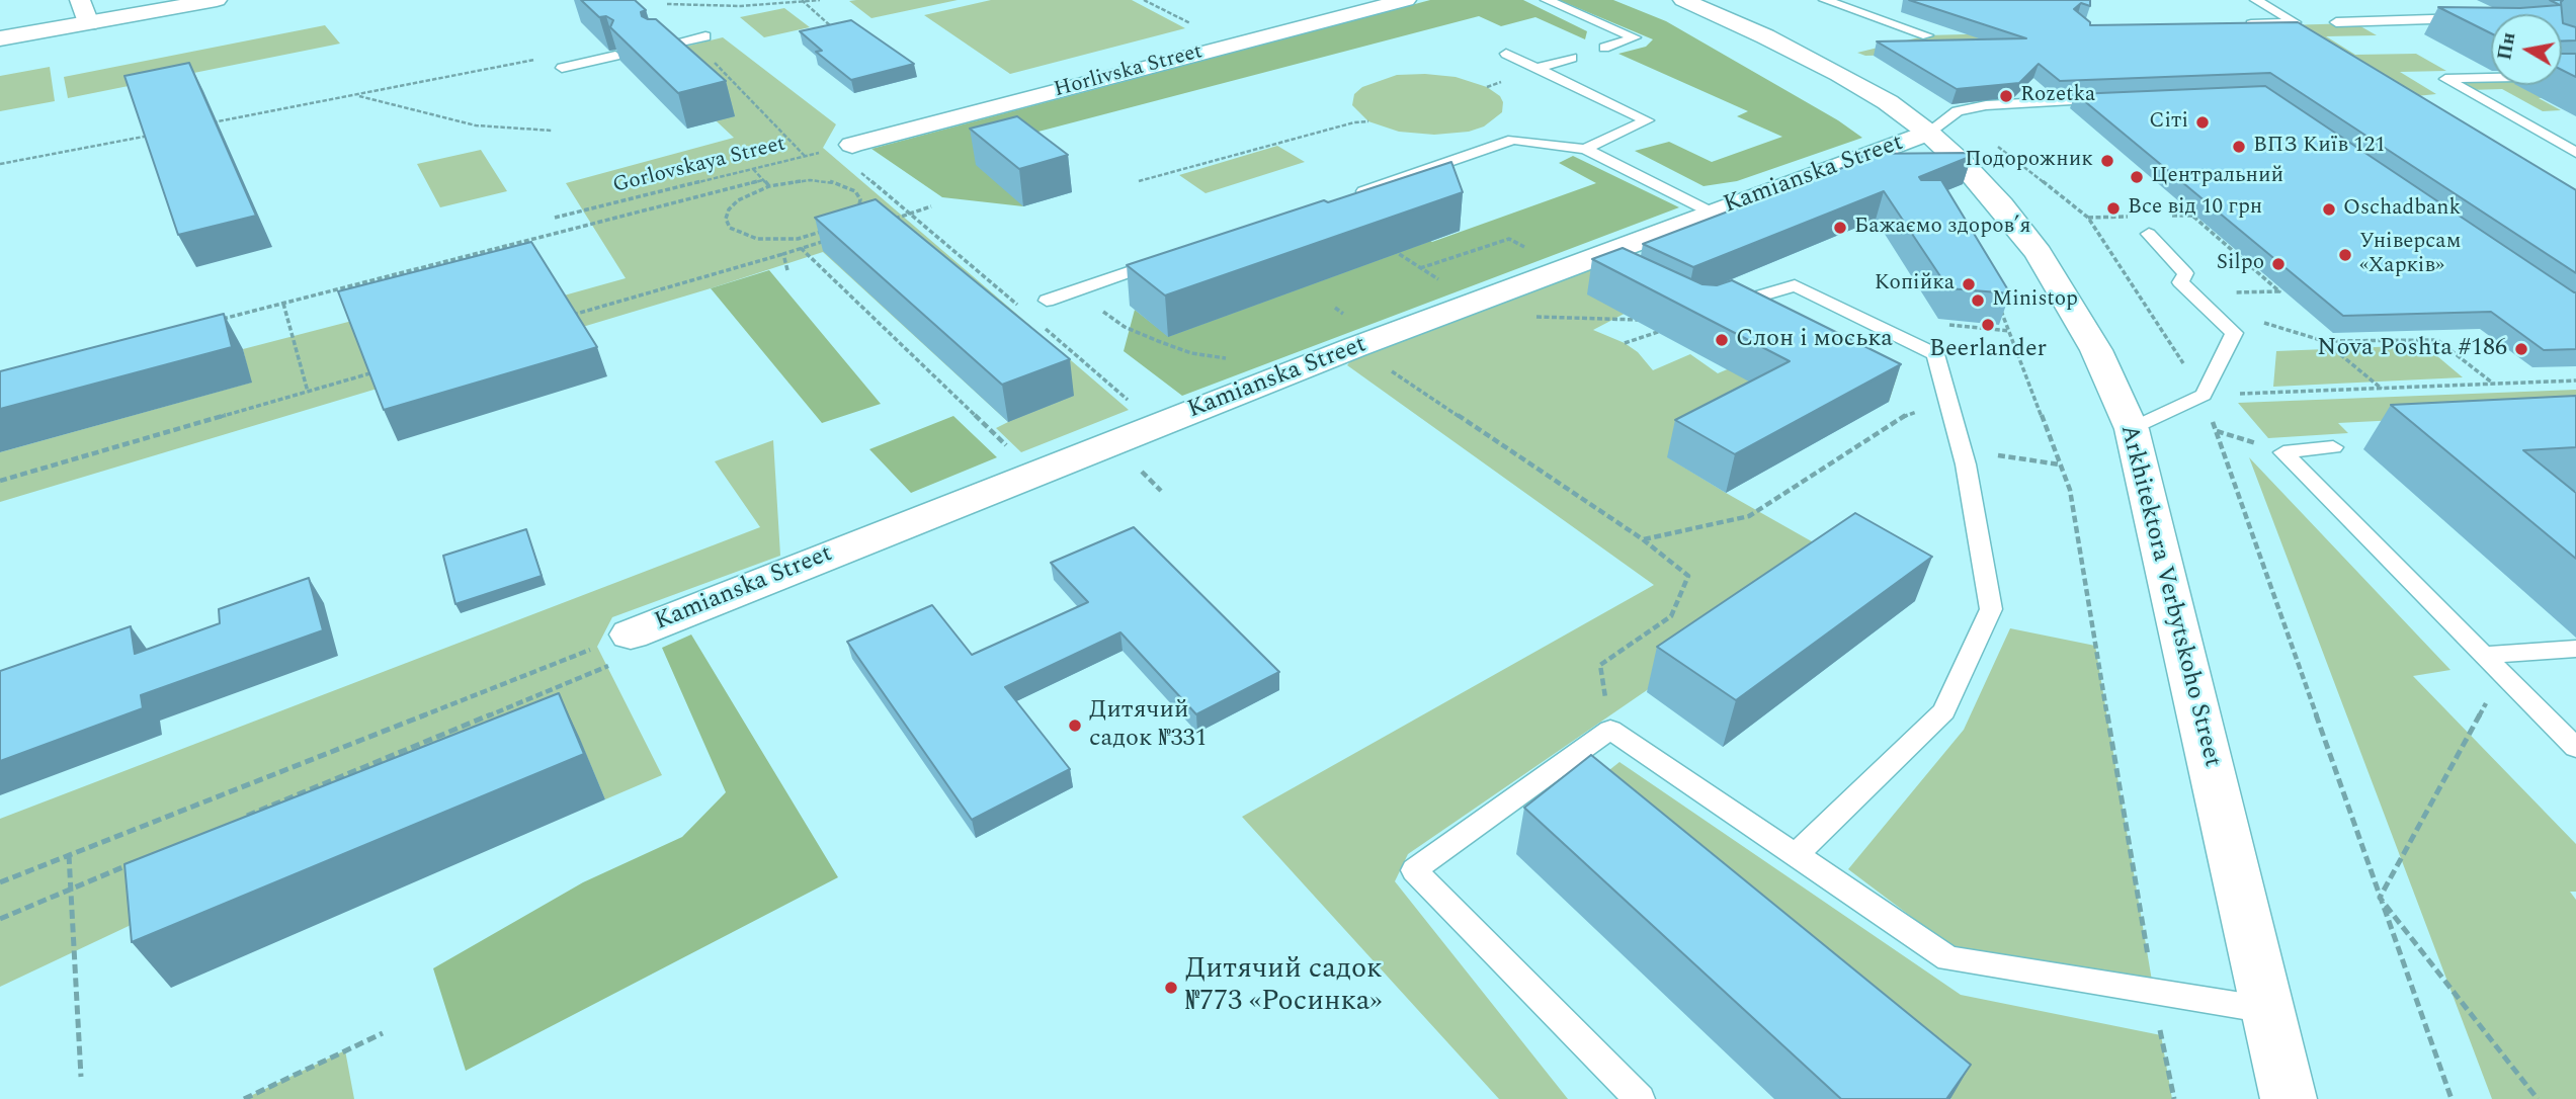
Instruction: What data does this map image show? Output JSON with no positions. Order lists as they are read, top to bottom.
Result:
{
  "streets": {
    "street": ["Horlivska Street", "Kamianska Street", "Arkhitektora Verbytskoho Street"],
    "path": ["Gorlovskaya Street"]
  },
  "crossings": [
    ["Horlivska Street", "Gorlovskaya Street"],
    ["Kamianska Street", "Arkhitektora Verbytskoho Street"]
  ],
  "places": [
    "Rozetka",
    "Сіті",
    "ВПЗ Київ 121",
    "Подорожник",
    "Центральний",
    "Все від 10 грн",
    "Oschadbank",
    "Бажаємо здоровʼя",
    "Універсам «Харків»",
    "Silpo",
    "Копійка",
    "Ministop",
    "Beerlander",
    "Слон і моська",
    "Nova Poshta #186",
    "Дитячий садок №331",
    "Дитячий садок №773 «Росинка»"
  ],
  "north": "left"
}
